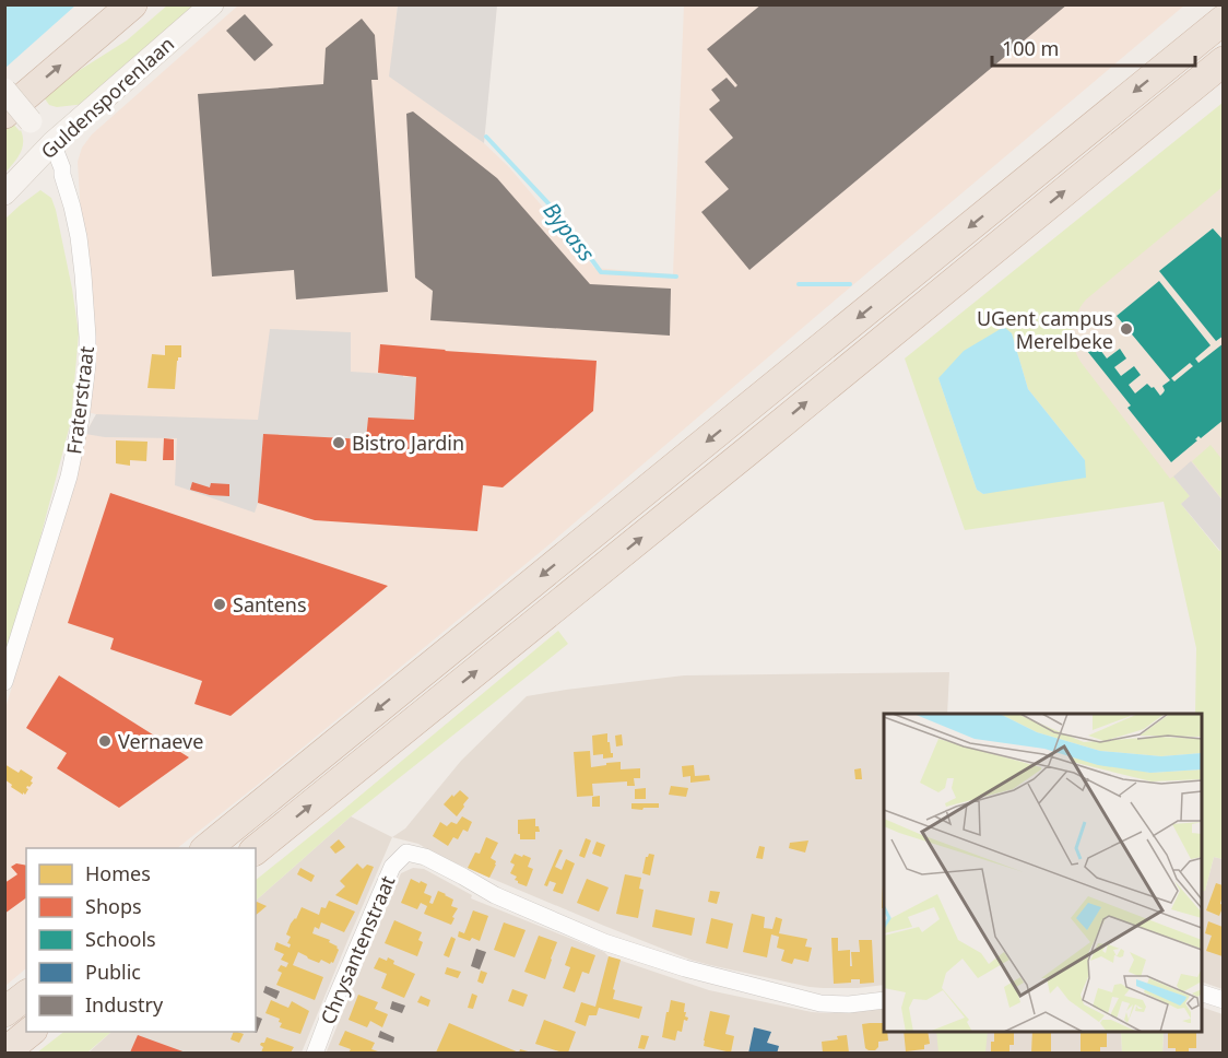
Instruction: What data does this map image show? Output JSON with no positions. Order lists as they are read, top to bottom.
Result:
{
  "streets": {
    "main road": ["Guldensporenlaan", "Fraterstraat"],
    "street": ["Chrysantenstraat"]
  },
  "crossings": [
    ["Guldensporenlaan", "Fraterstraat"]
  ],
  "water": ["Bypass"],
  "places": [
    "UGent campus Merelbeke",
    "Bistro Jardin",
    "Santens",
    "Vernaeve"
  ],
  "legend": [
    "Homes",
    "Shops",
    "Schools",
    "Public",
    "Industry"
  ],
  "scale_bar": "100 m"
}
